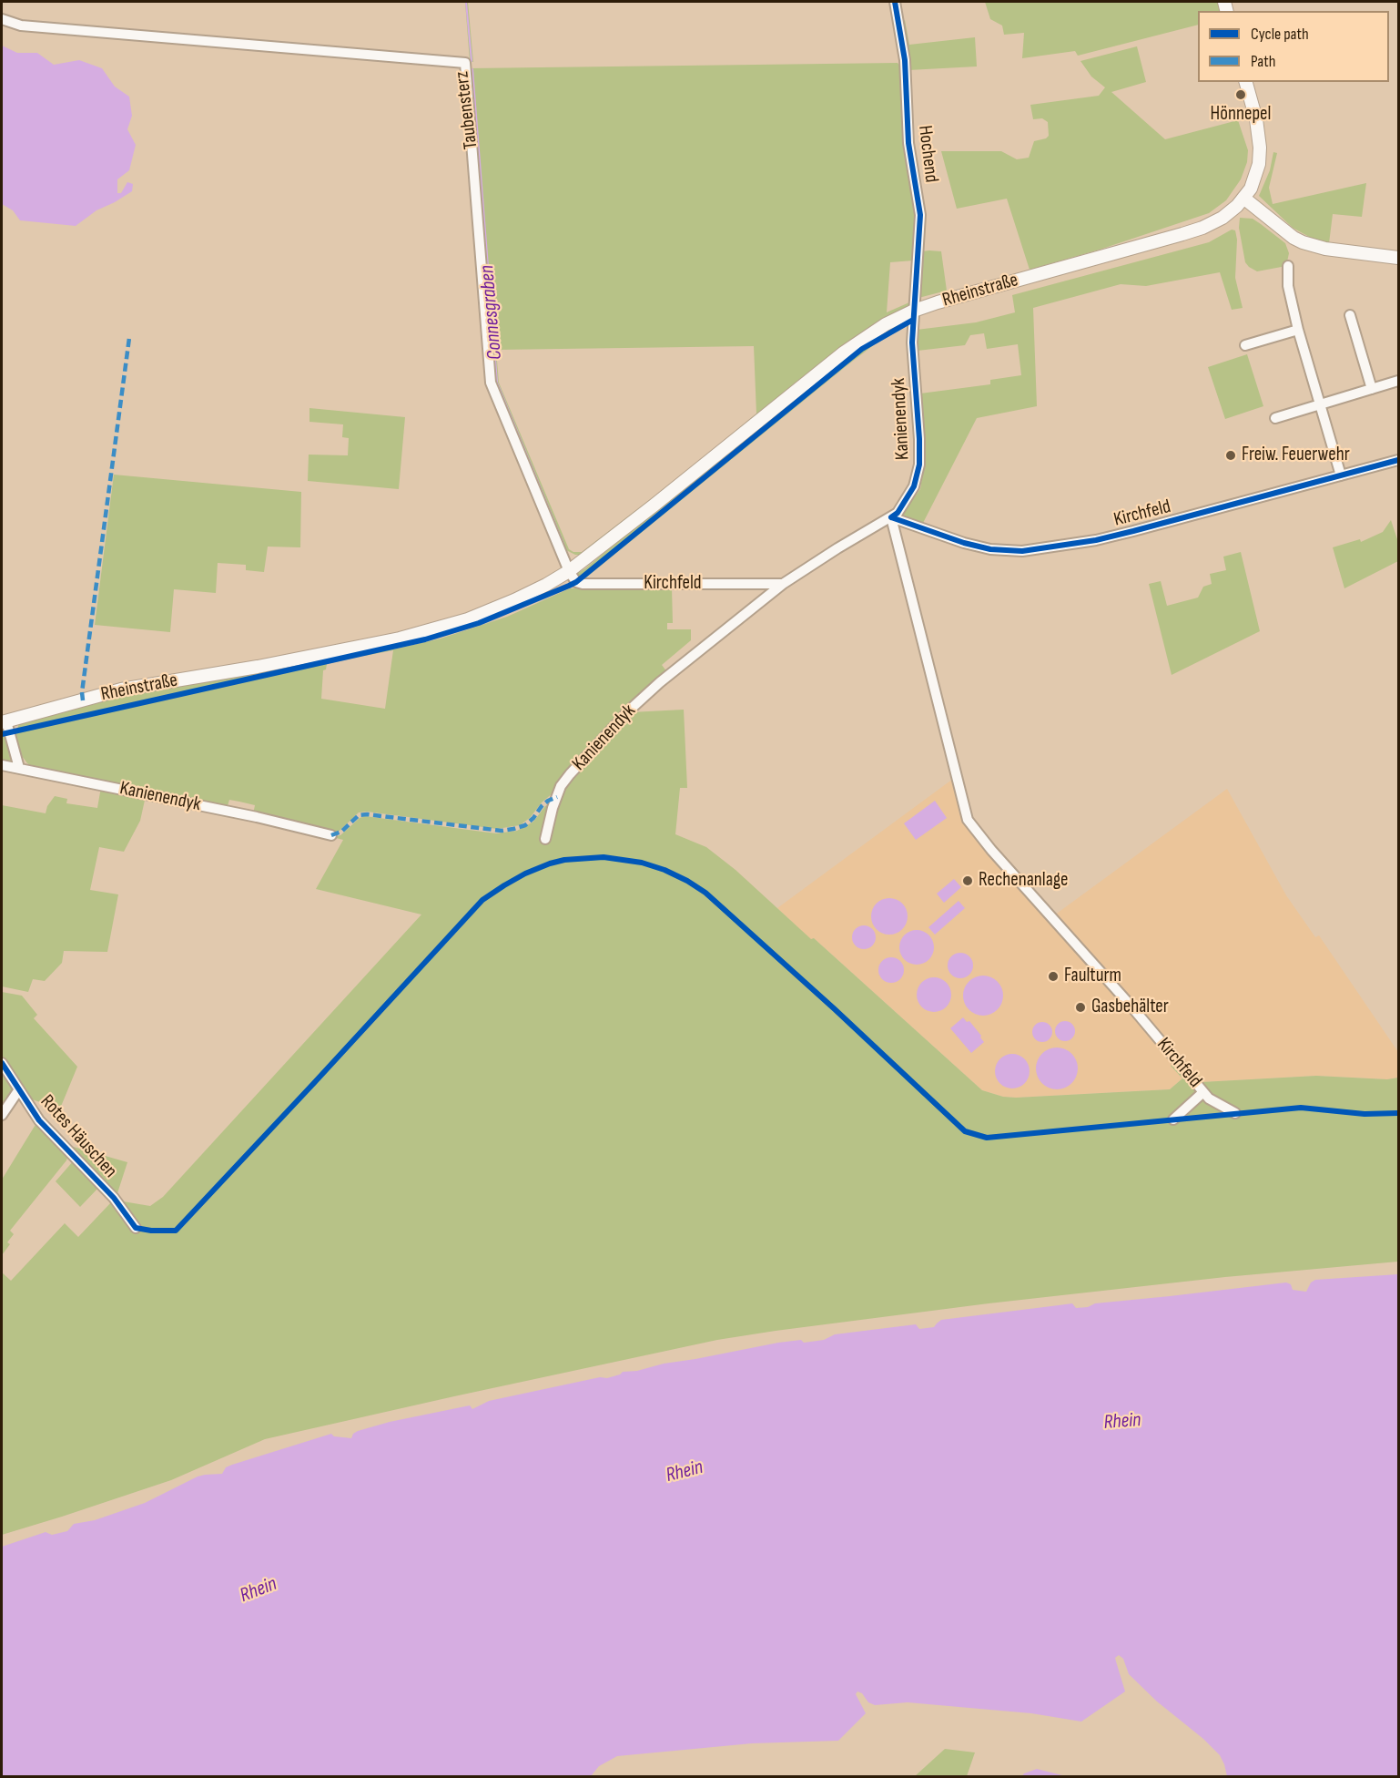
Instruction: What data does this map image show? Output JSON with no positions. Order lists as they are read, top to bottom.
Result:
{
  "streets": {
    "main road": ["Rheinstraße"],
    "street": [
      "Taubensterz",
      "Hochend",
      "Kanienendyk",
      "Kirchfeld",
      "Rotes Häuschen"
    ]
  },
  "crossings": [
    ["Taubensterz", "Rheinstraße"],
    ["Taubensterz", "Kirchfeld"],
    ["Hochend", "Rheinstraße"],
    ["Hochend", "Kanienendyk"],
    ["Rheinstraße", "Kanienendyk"],
    ["Rheinstraße", "Kirchfeld"],
    ["Kanienendyk", "Kirchfeld"]
  ],
  "water": ["Connesgraben", "Rhein"],
  "places": [
    "Hönnepel",
    "Freiw. Feuerwehr",
    "Rechenanlage",
    "Faulturm",
    "Gasbehälter"
  ],
  "legend": ["Cycle path", "Path"]
}
